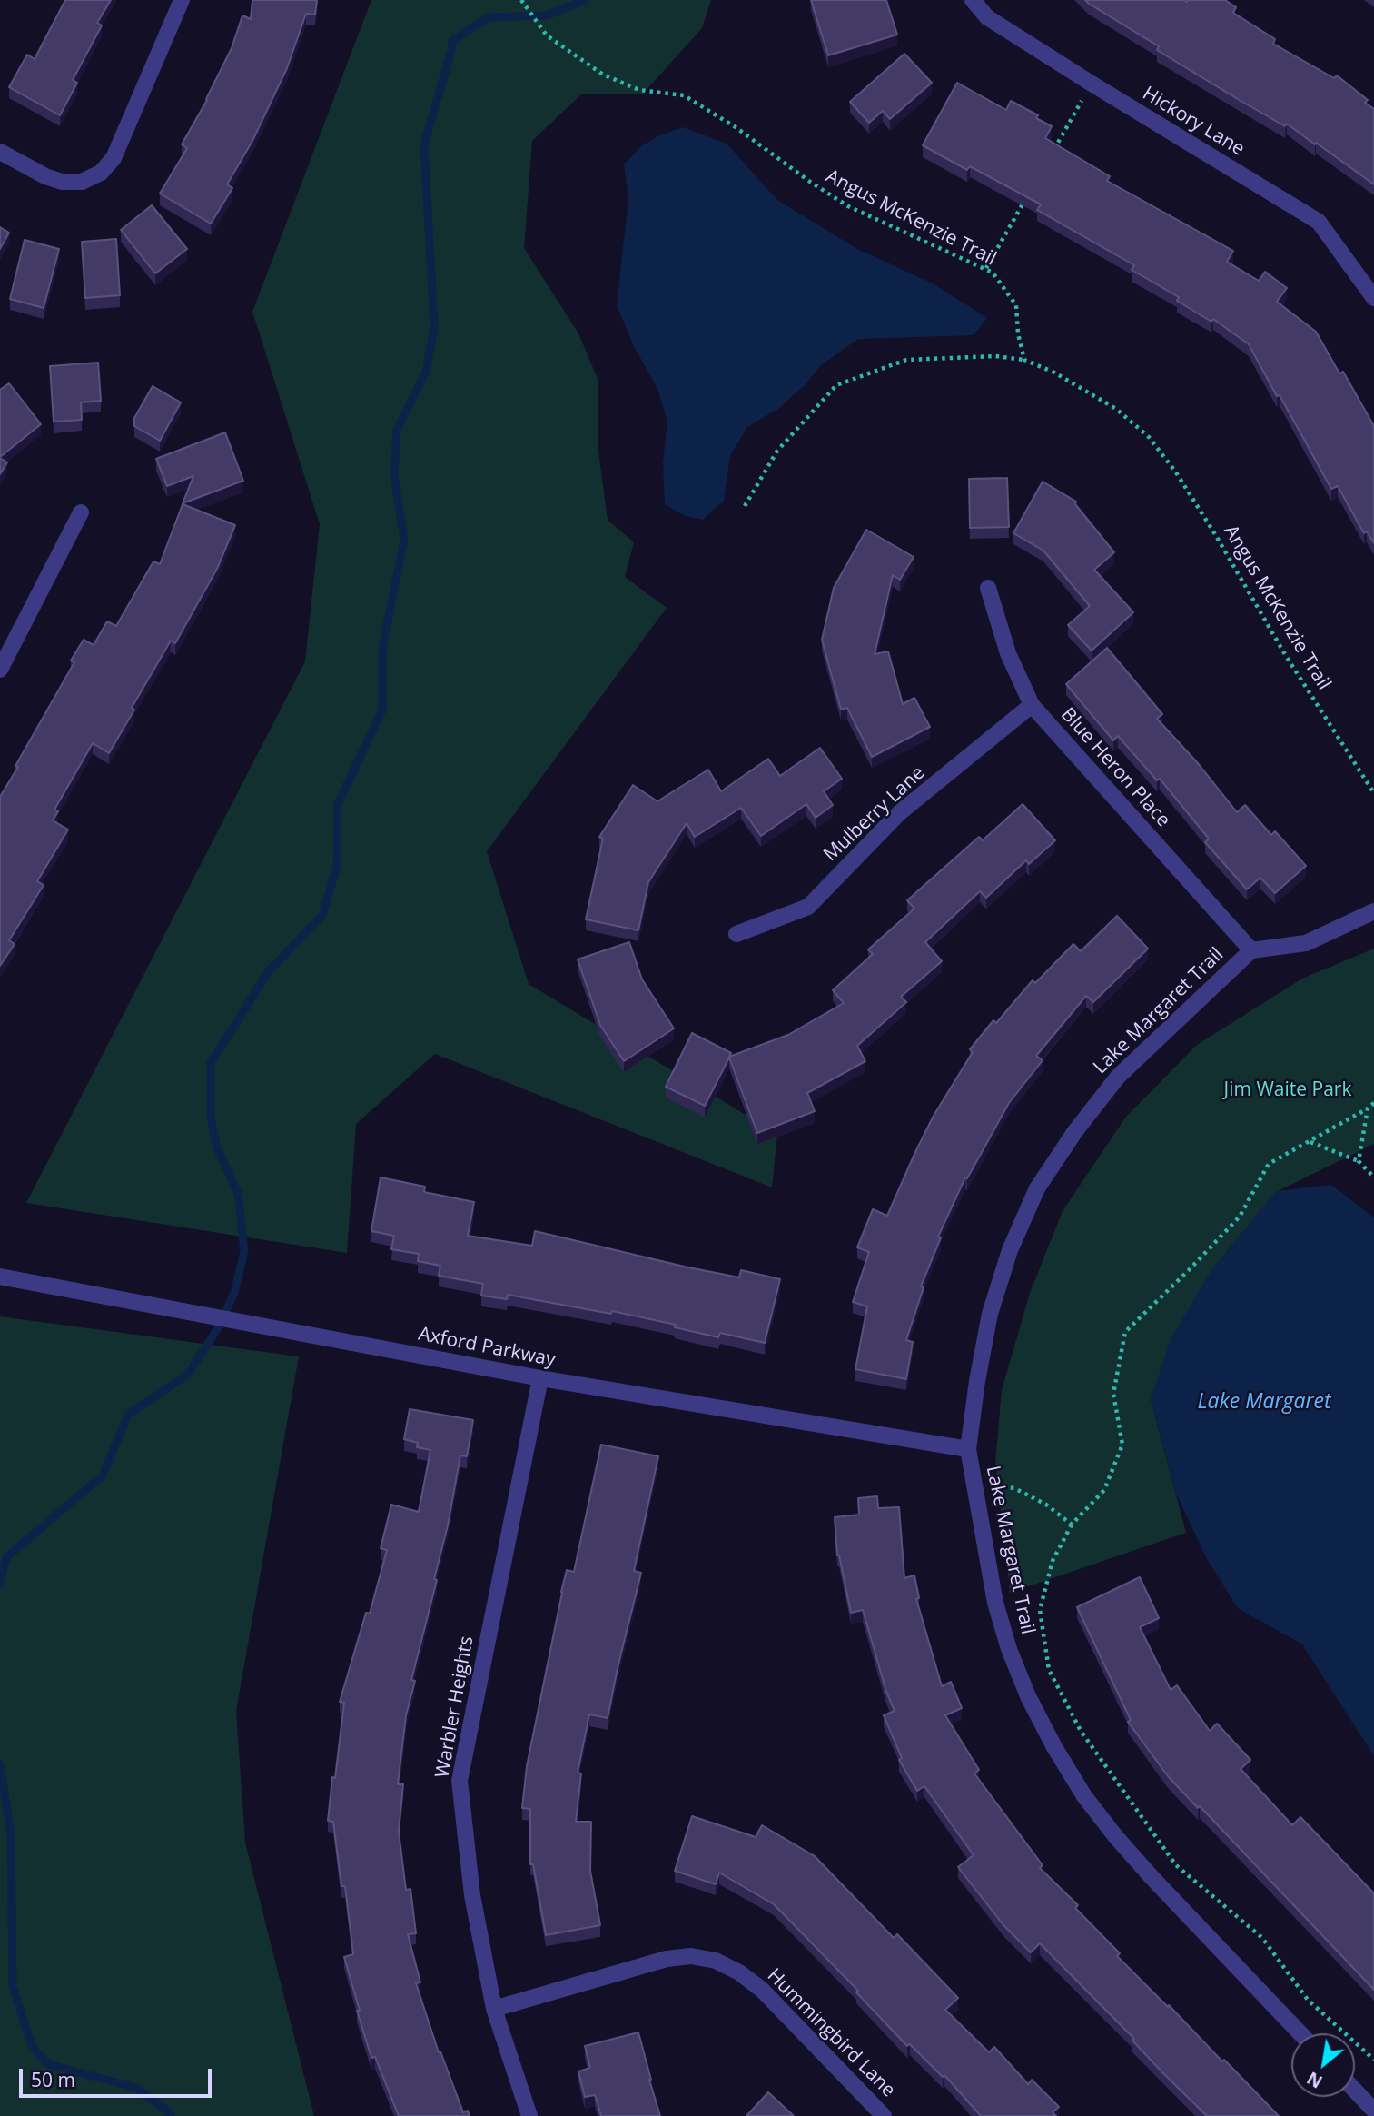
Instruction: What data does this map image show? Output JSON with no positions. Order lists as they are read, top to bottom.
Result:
{
  "streets": {
    "street": [
      "Hickory Lane",
      "Blue Heron Place",
      "Mulberry Lane",
      "Lake Margaret Trail",
      "Axford Parkway",
      "Warbler Heights",
      "Hummingbird Lane"
    ],
    "path": ["Angus McKenzie Trail"]
  },
  "crossings": [
    ["Blue Heron Place", "Mulberry Lane"],
    ["Blue Heron Place", "Lake Margaret Trail"],
    ["Lake Margaret Trail", "Axford Parkway"],
    ["Axford Parkway", "Warbler Heights"],
    ["Warbler Heights", "Hummingbird Lane"]
  ],
  "water": ["Lake Margaret"],
  "parks": ["Jim Waite Park"],
  "scale_bar": "50 m",
  "north": "bottom left"
}
